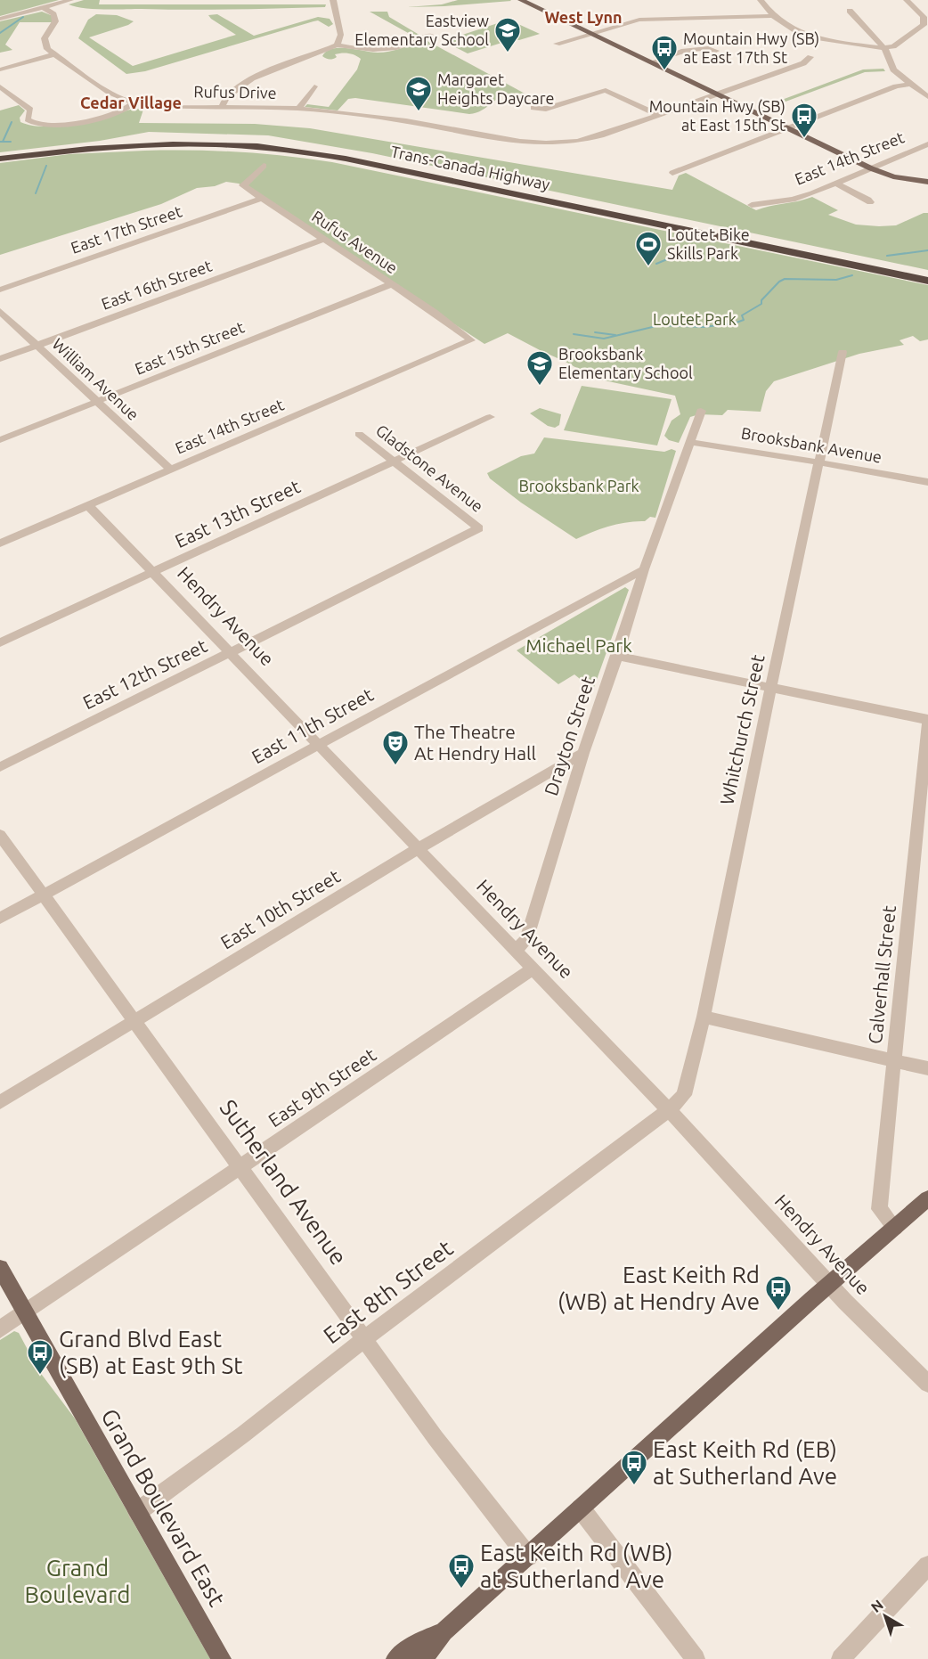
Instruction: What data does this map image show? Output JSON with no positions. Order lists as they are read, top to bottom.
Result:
{
  "streets": {
    "highway": ["Trans-Canada Highway"],
    "main road": ["Grand Boulevard East"],
    "street": [
      "Rufus Drive",
      "East 14th Street",
      "East 17th Street",
      "Rufus Avenue",
      "East 16th Street",
      "East 15th Street",
      "William Avenue",
      "Brooksbank Avenue",
      "Gladstone Avenue",
      "East 13th Street",
      "Hendry Avenue",
      "East 12th Street",
      "East 11th Street",
      "Whitchurch Street",
      "Drayton Street",
      "East 10th Street",
      "Calverhall Street",
      "East 9th Street",
      "Sutherland Avenue",
      "East 8th Street"
    ]
  },
  "crossings": [
    ["East 14th Street", "Rufus Avenue"],
    ["East 14th Street", "William Avenue"],
    ["East 14th Street", "Hendry Avenue"],
    ["East 17th Street", "Rufus Avenue"],
    ["Rufus Avenue", "East 16th Street"],
    ["Rufus Avenue", "East 15th Street"],
    ["East 16th Street", "William Avenue"],
    ["East 15th Street", "William Avenue"],
    ["Brooksbank Avenue", "Whitchurch Street"],
    ["Brooksbank Avenue", "Drayton Street"],
    ["Gladstone Avenue", "East 13th Street"],
    ["Gladstone Avenue", "East 12th Street"],
    ["East 13th Street", "Hendry Avenue"],
    ["Hendry Avenue", "East 12th Street"],
    ["Hendry Avenue", "East 11th Street"],
    ["Hendry Avenue", "Whitchurch Street"],
    ["Hendry Avenue", "Drayton Street"],
    ["Hendry Avenue", "East 10th Street"],
    ["Hendry Avenue", "East 9th Street"],
    ["Hendry Avenue", "East 8th Street"],
    ["East 11th Street", "Drayton Street"],
    ["East 11th Street", "Sutherland Avenue"],
    ["Whitchurch Street", "East 8th Street"],
    ["Drayton Street", "East 10th Street"],
    ["East 10th Street", "Sutherland Avenue"],
    ["East 9th Street", "Sutherland Avenue"],
    ["East 9th Street", "Grand Boulevard East"],
    ["Sutherland Avenue", "East 8th Street"],
    ["East 8th Street", "Grand Boulevard East"]
  ],
  "districts": ["West Lynn", "Cedar Village"],
  "parks": [
    "Loutet Park",
    "Brooksbank Park",
    "Michael Park",
    "Grand Boulevard"
  ],
  "places": {
    "school or university": ["Eastview Elementary School", "Margaret Heights Daycare", "Brooksbank Elementary School"],
    "bus stop": [
      "Mountain Hwy (SB) at East 17th St",
      "Mountain Hwy (SB) at East 15th St",
      "East Keith Rd (WB) at Hendry Ave",
      "Grand Blvd East (SB) at East 9th St",
      "East Keith Rd (EB) at Sutherland Ave",
      "East Keith Rd (WB) at Sutherland Ave"
    ],
    "sports": ["Loutet Bike Skills Park"],
    "theatre": ["The Theatre At Hendry Hall"]
  },
  "north": "top left"
}
